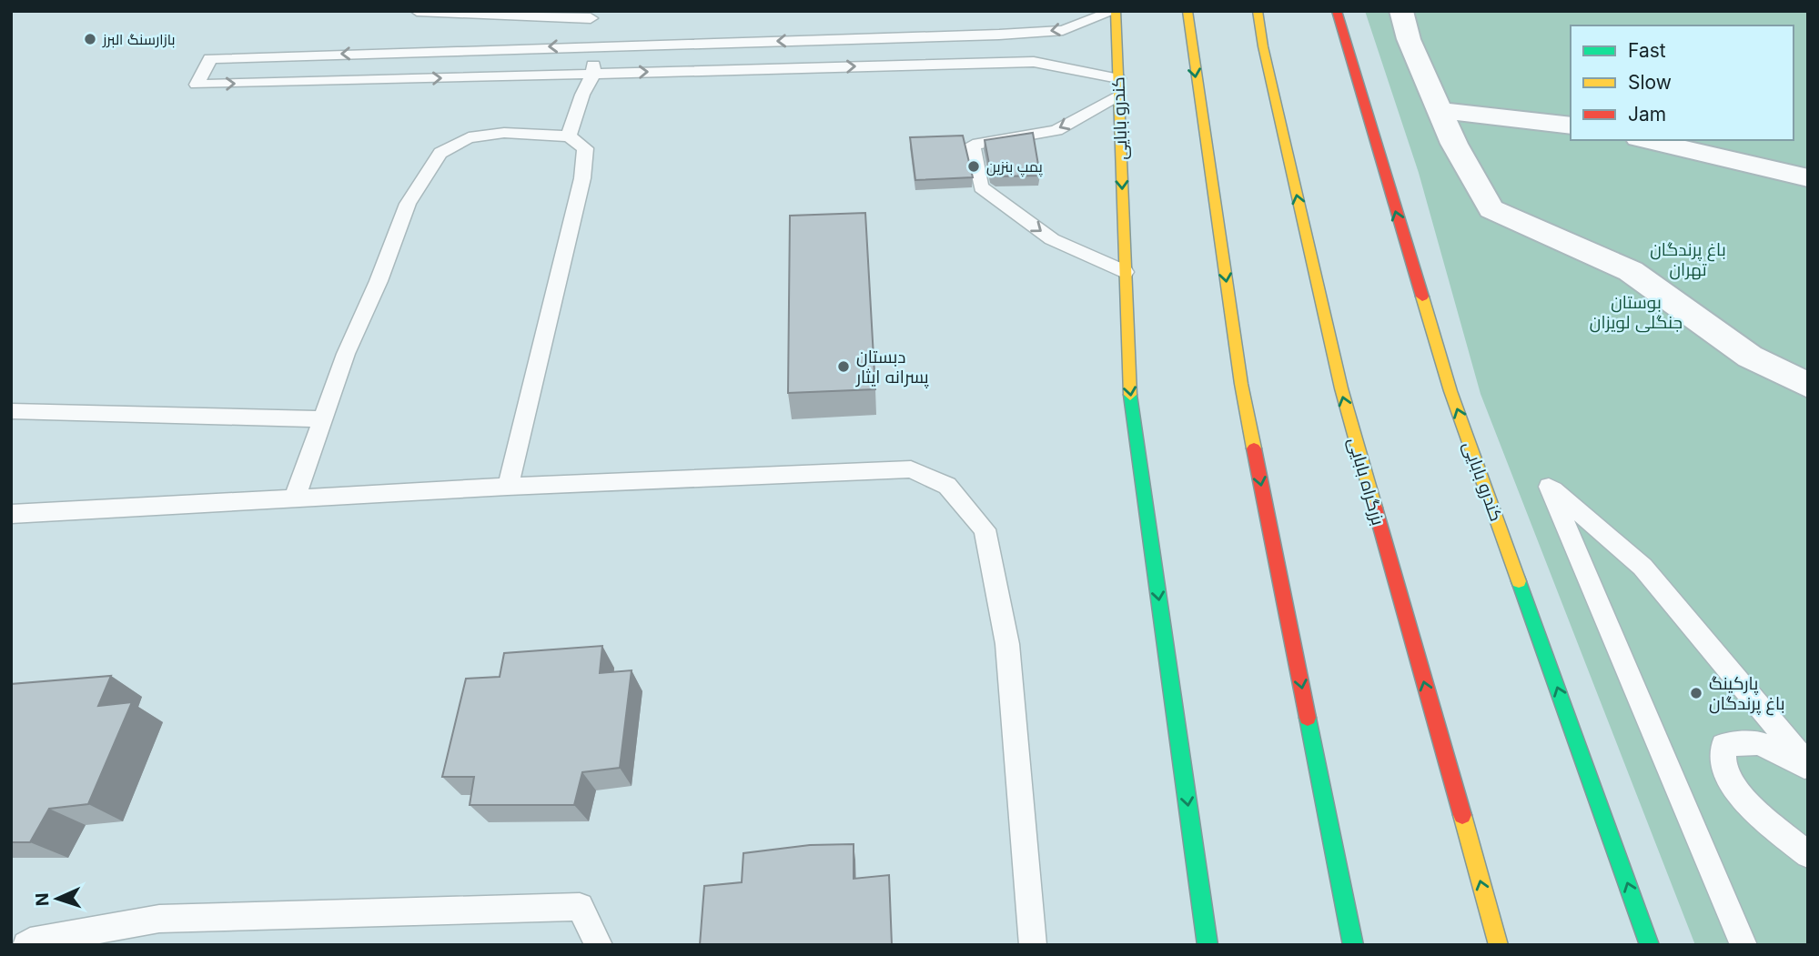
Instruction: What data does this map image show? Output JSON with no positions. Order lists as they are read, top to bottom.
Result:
{
  "streets": {
    "main road": ["کندرو بابایی", "بزرگراه بابایی"]
  },
  "parks": ["باغ پرندگان تهران", "بوستان جنگلی لویزان"],
  "places": [
    "بازارسنگ البرز",
    "پمپ بنزین",
    "دبستان پسرانه ایثار",
    "پارکینگ باغ پرندگان"
  ],
  "legend": ["Fast", "Slow", "Jam"],
  "north": "left"
}
